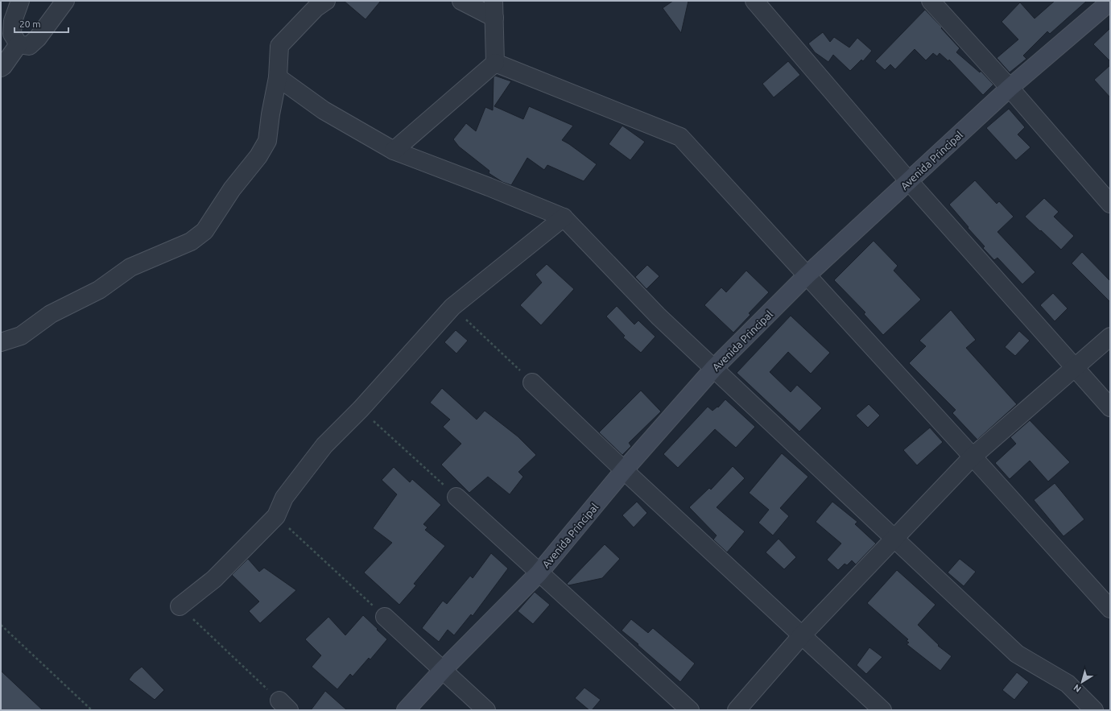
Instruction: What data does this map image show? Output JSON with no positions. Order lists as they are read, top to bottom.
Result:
{
  "streets": {
    "street": ["Avenida Principal"]
  },
  "scale_bar": "20 m",
  "north": "bottom left"
}
